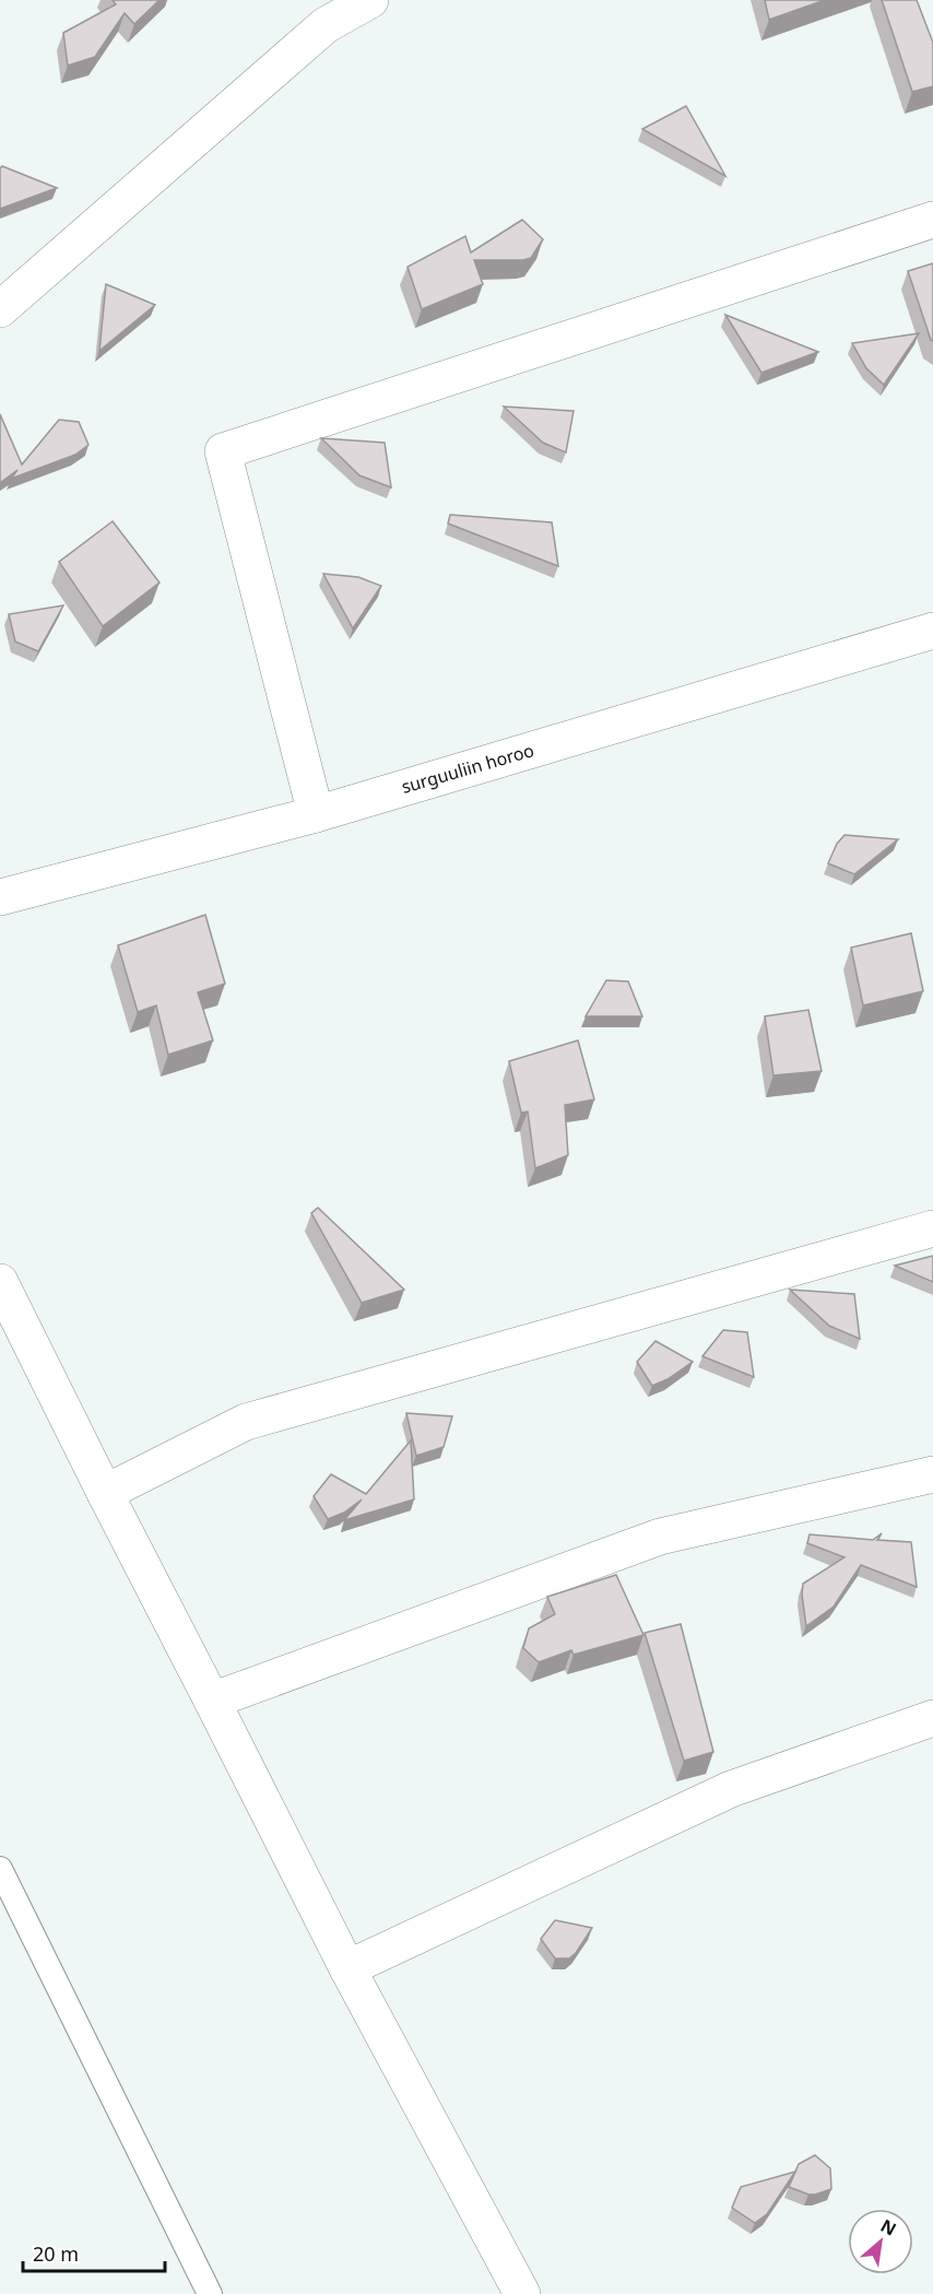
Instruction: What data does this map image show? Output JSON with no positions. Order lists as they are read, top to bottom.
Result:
{
  "streets": {
    "street": ["surguuliin horoo"]
  },
  "scale_bar": "20 m",
  "north": "top right"
}
